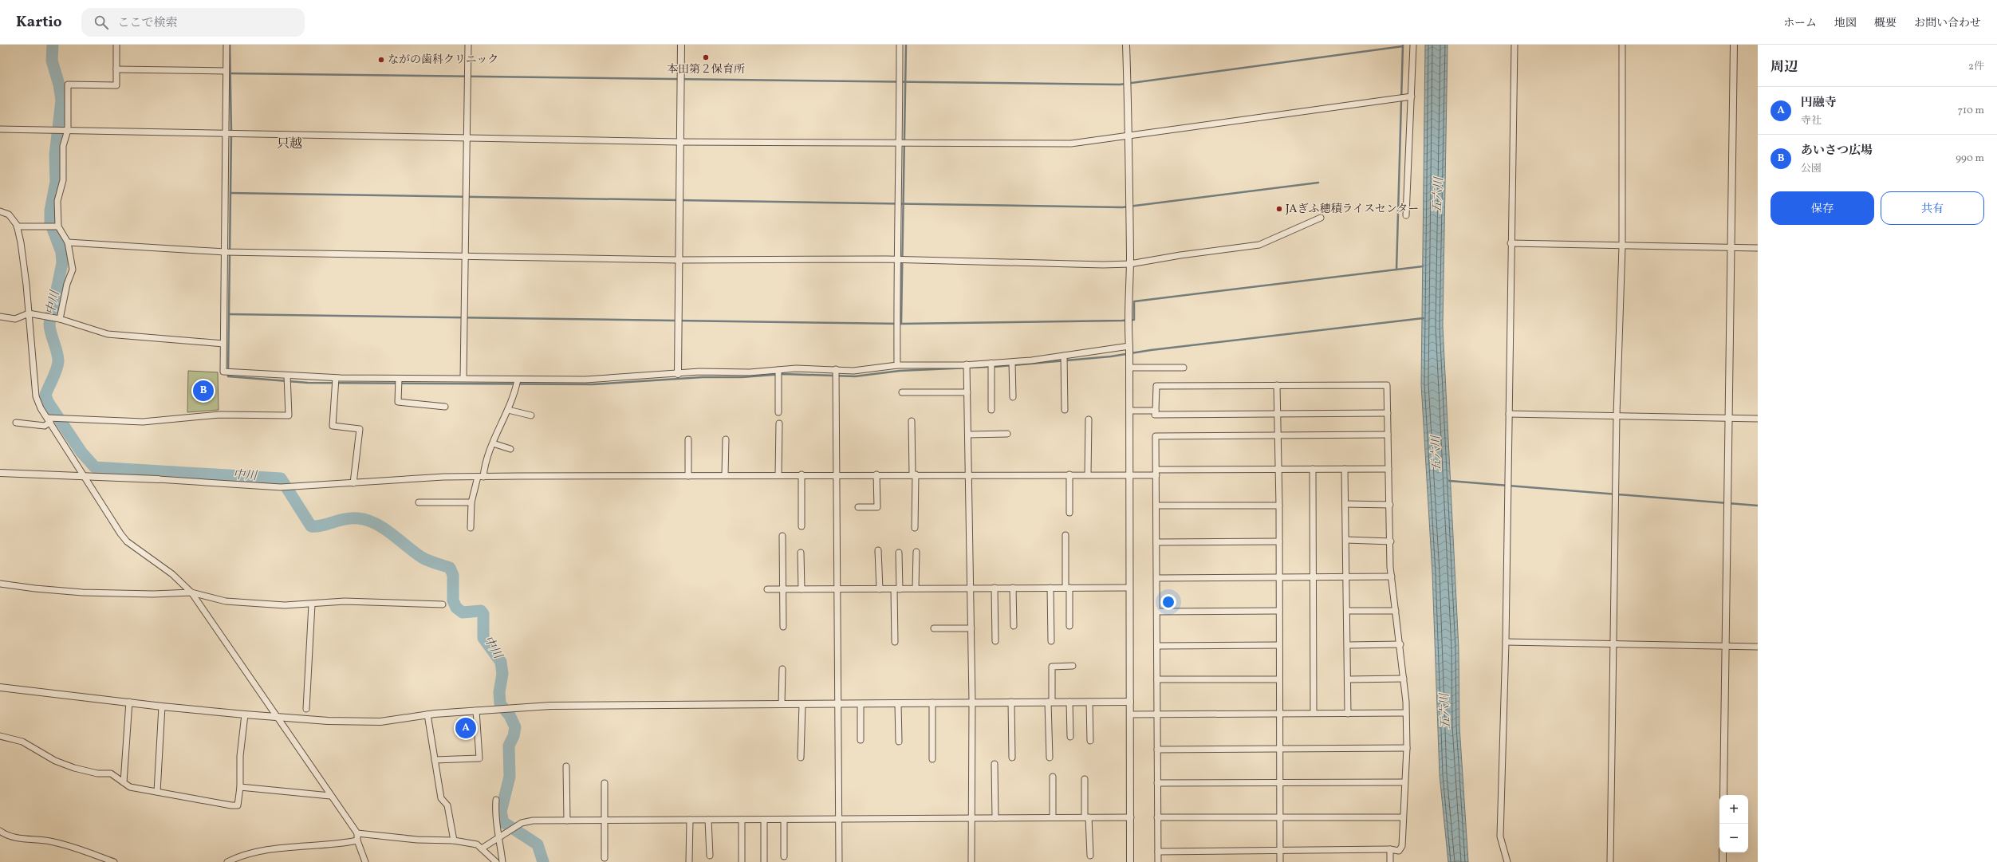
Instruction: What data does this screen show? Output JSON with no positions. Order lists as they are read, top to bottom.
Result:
{
  "districts": ["只越"],
  "water": ["五六川", "中川"],
  "places": ["本田第２保育所", "ながの歯科クリニック", "JAぎふ穂積ライスセンター"],
  "page": {
    "header": "Kartio",
    "search": "ここで検索",
    "nav": [
      "ホーム",
      "地図",
      "概要",
      "お問い合わせ"
    ],
    "heading": ["周辺", "2件"],
    "list": [
      {
        "mark": "A",
        "name": "円融寺",
        "note": "寺社",
        "value": "710 m"
      },
      {
        "mark": "B",
        "name": "あいさつ広場",
        "note": "公園",
        "value": "990 m"
      }
    ],
    "buttons": ["保存", "共有"],
    "pins": ["B", "A"],
    "map_buttons": ["+", "−"]
  }
}
